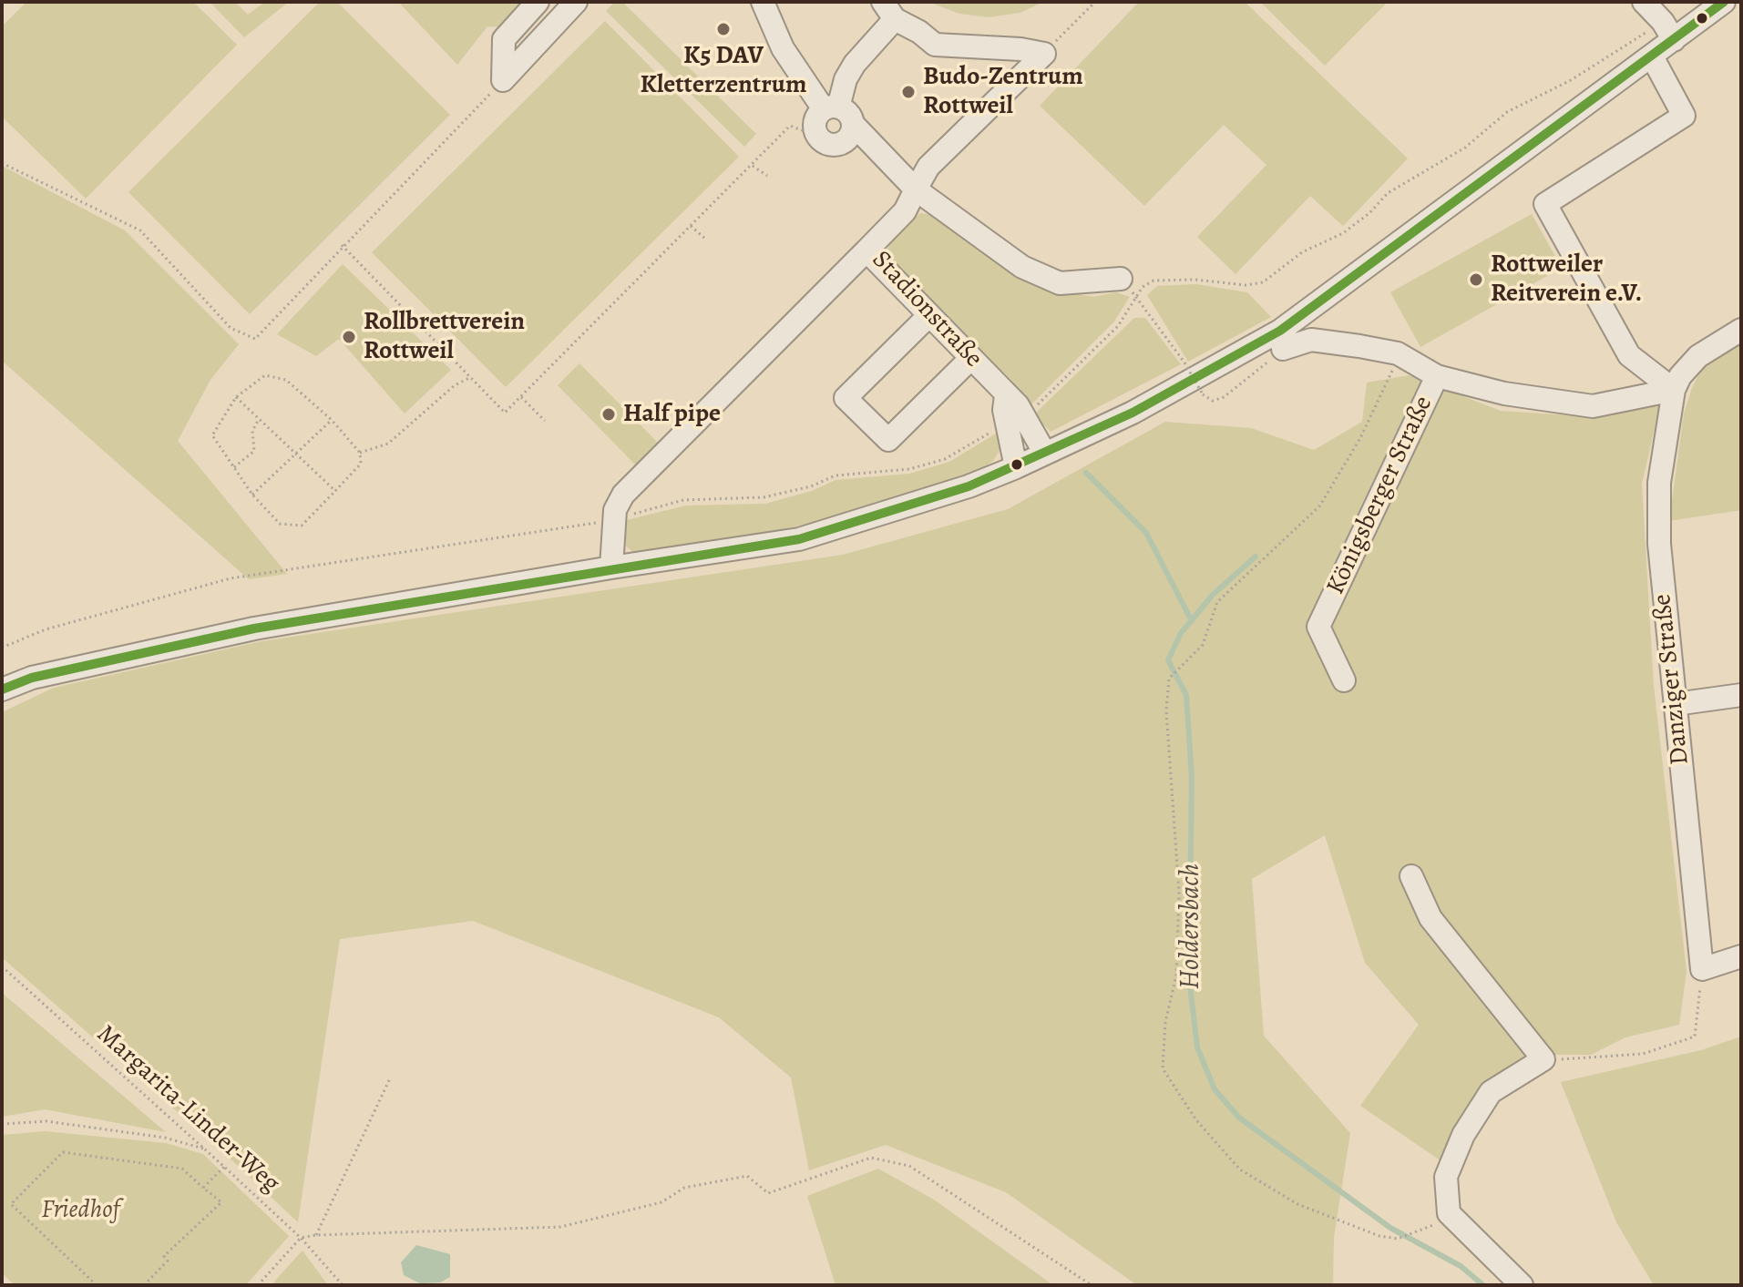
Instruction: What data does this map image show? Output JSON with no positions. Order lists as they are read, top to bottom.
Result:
{
  "streets": {
    "street": ["Stadionstraße", "Königsberger Straße", "Danziger Straße"],
    "path": ["Margarita-Linder-Weg"]
  },
  "crossings": [
    ["Königsberger Straße", "Danziger Straße"]
  ],
  "water": ["Holdersbach"],
  "parks": ["Friedhof"],
  "places": [
    "K5 DAV Kletterzentrum",
    "Budo-Zentrum Rottweil",
    "Rottweiler Reitverein e.V.",
    "Rollbrettverein Rottweil",
    "Half pipe"
  ]
}
